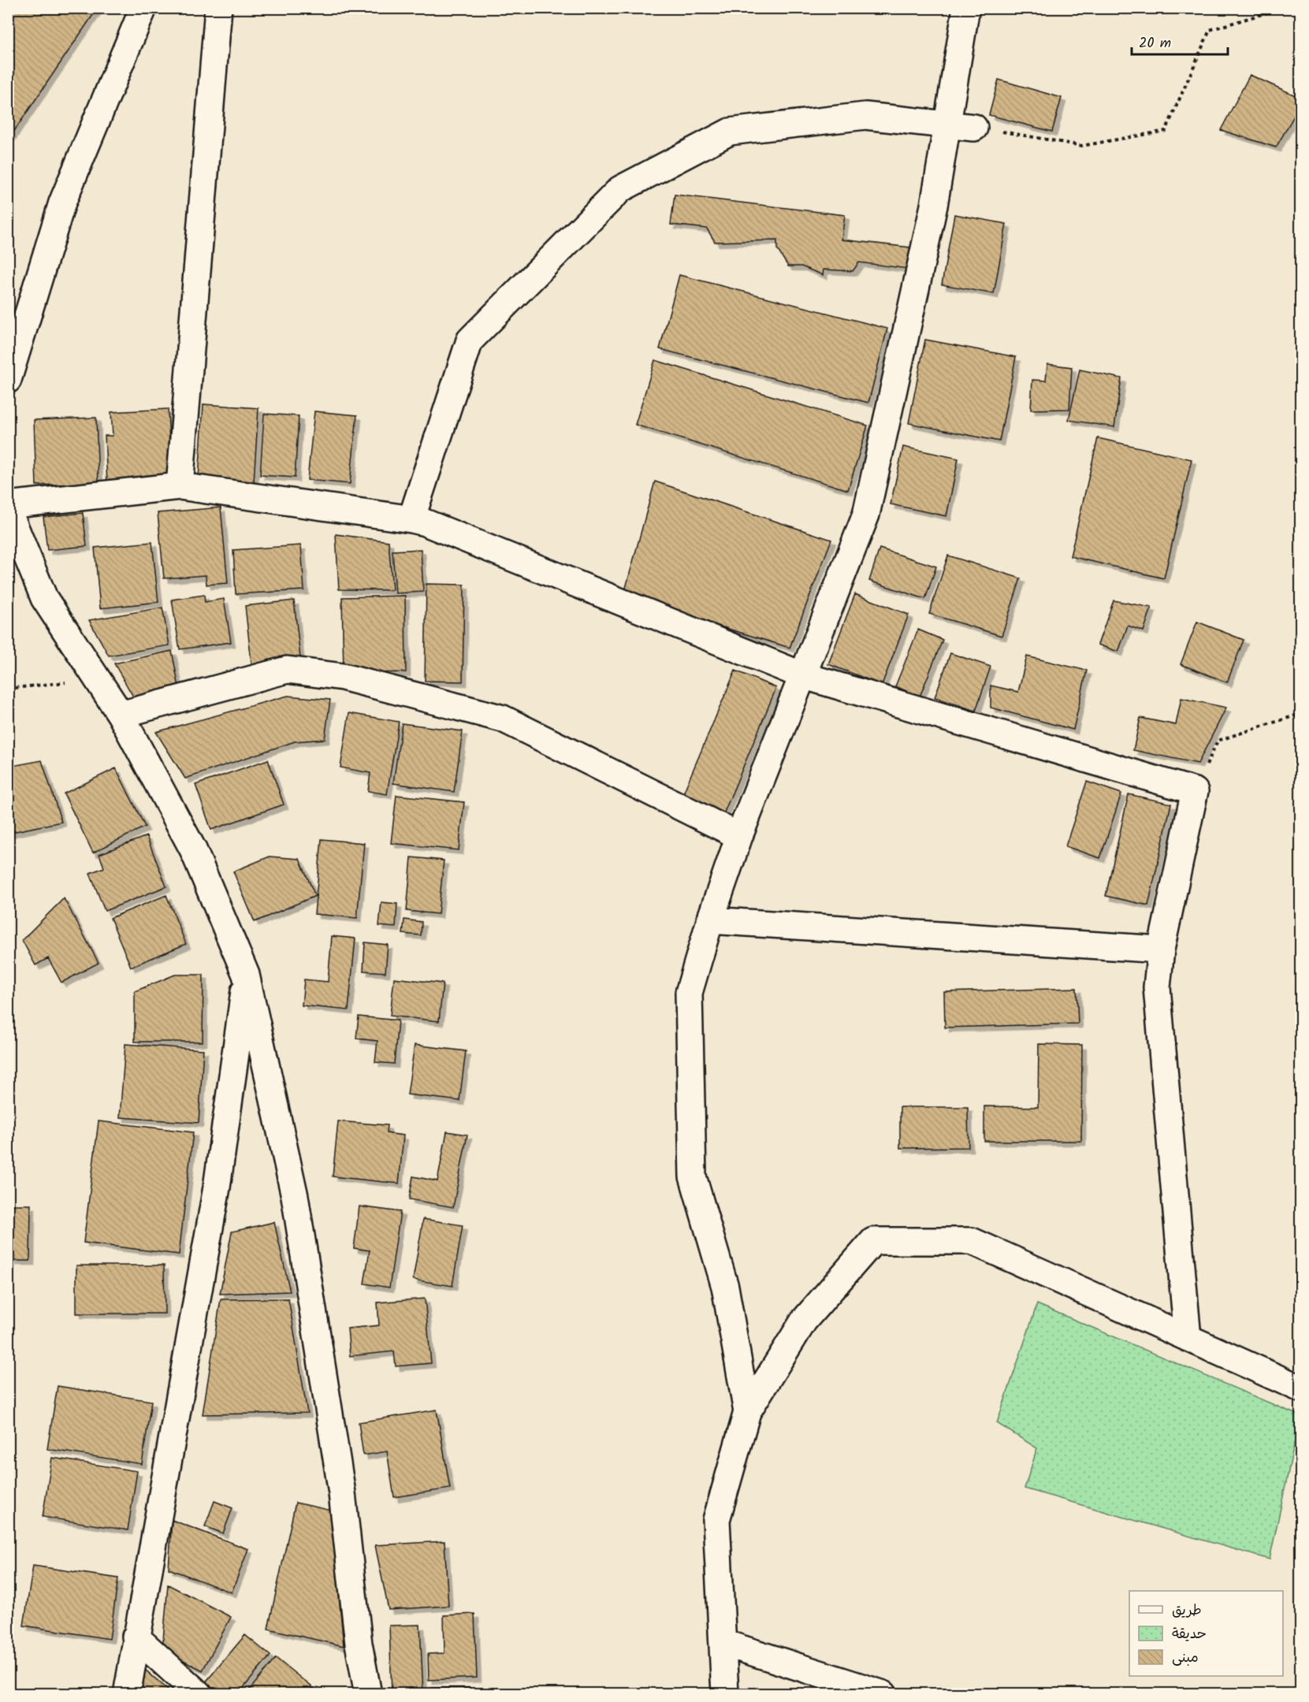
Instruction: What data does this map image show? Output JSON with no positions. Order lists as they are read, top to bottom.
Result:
{
  "legend": ["طريق", "حديقة", "مبنى"],
  "scale_bar": "20 m"
}
